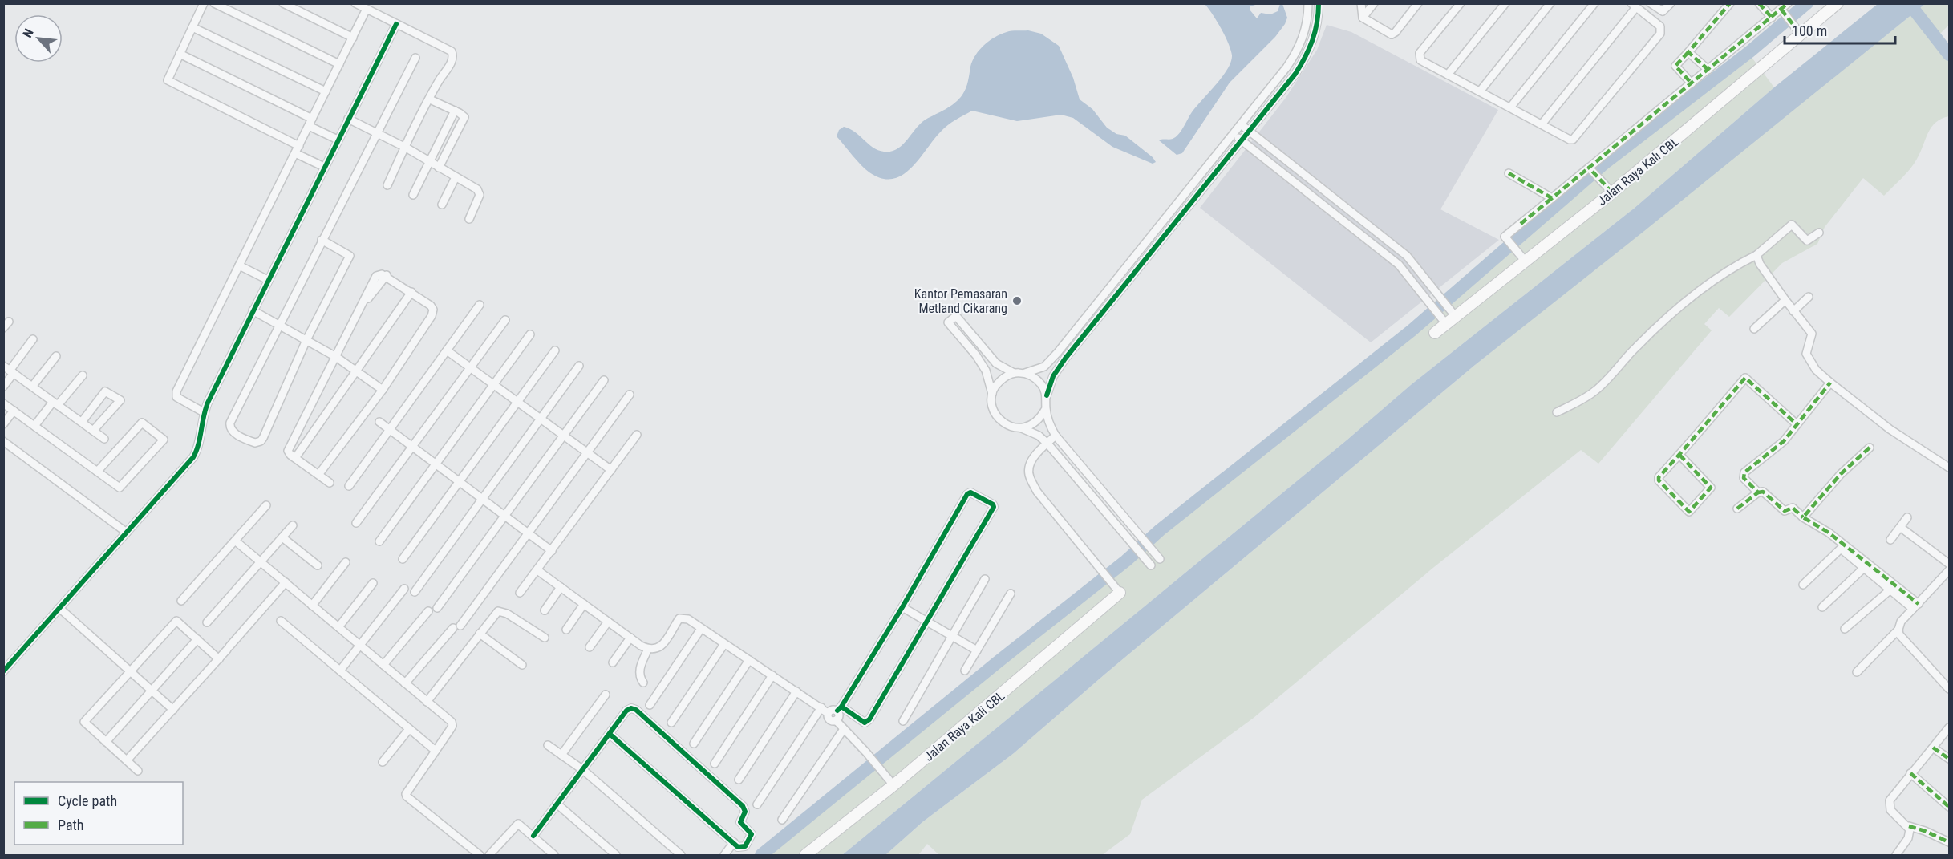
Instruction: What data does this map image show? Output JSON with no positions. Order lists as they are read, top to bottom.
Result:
{
  "streets": {
    "main road": ["Jalan Raya Kali CBL"]
  },
  "places": ["Kantor Pemasaran Metland Cikarang"],
  "legend": ["Cycle path", "Path"],
  "scale_bar": "100 m",
  "north": "top left"
}
